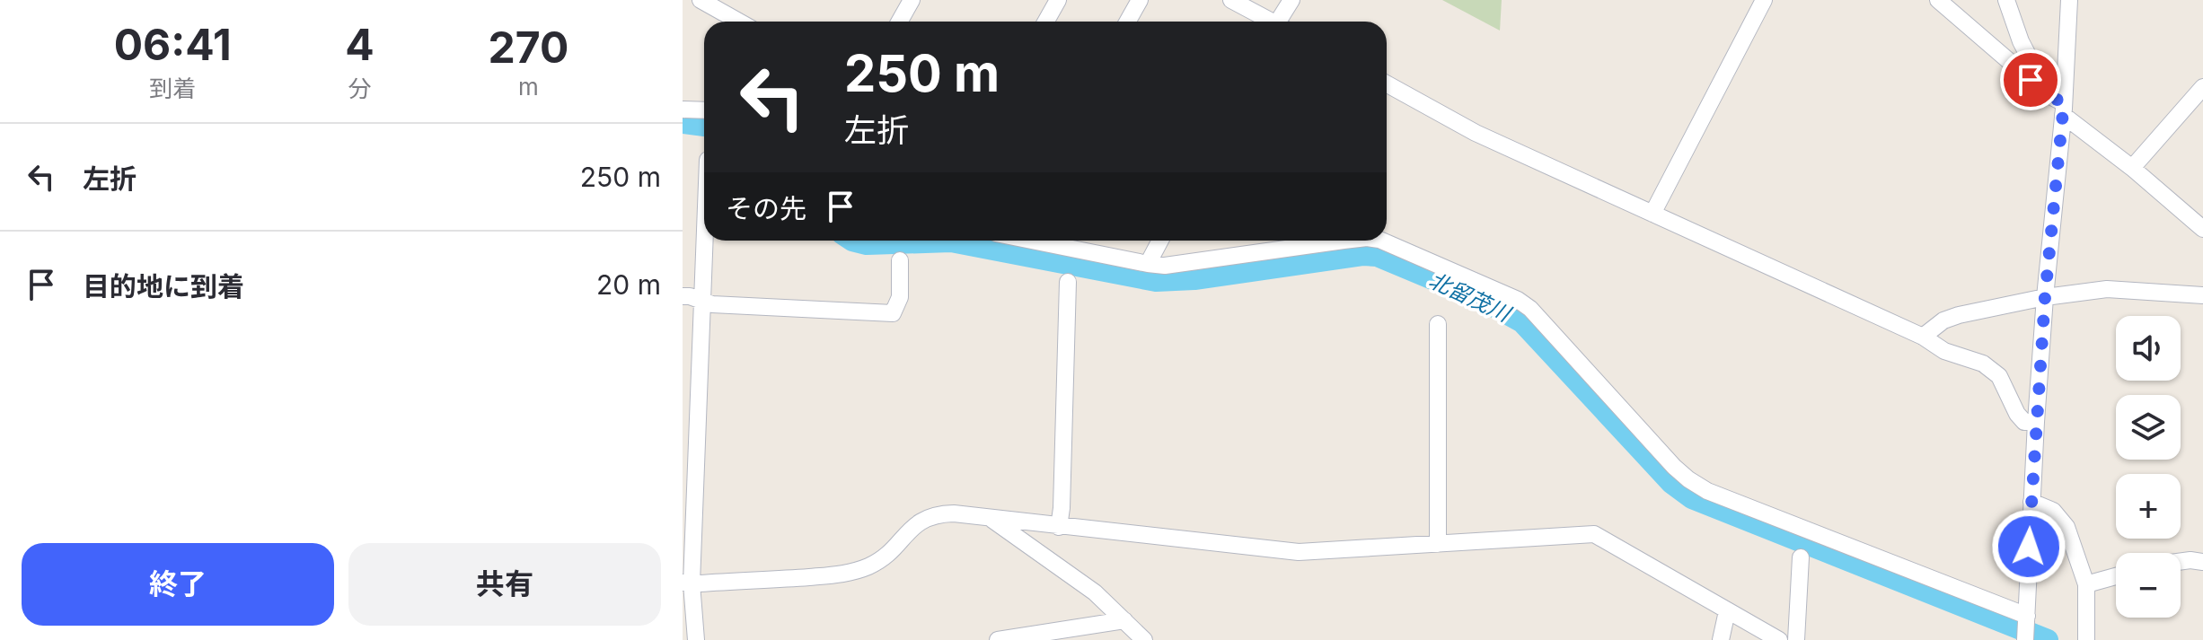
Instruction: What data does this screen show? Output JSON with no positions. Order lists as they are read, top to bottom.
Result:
{
  "water": ["北留茂川"],
  "page": {
    "eta": [
      "06:41",
      "到着",
      "4",
      "分",
      "270",
      "m"
    ],
    "turn": ["250 m", "左折"],
    "list": [
      {
        "name": "左折",
        "value": "250 m"
      },
      {
        "name": "目的地に到着",
        "value": "20 m"
      }
    ],
    "then": "その先",
    "map_buttons": ["+", "−"],
    "buttons": ["終了", "共有"]
  }
}
